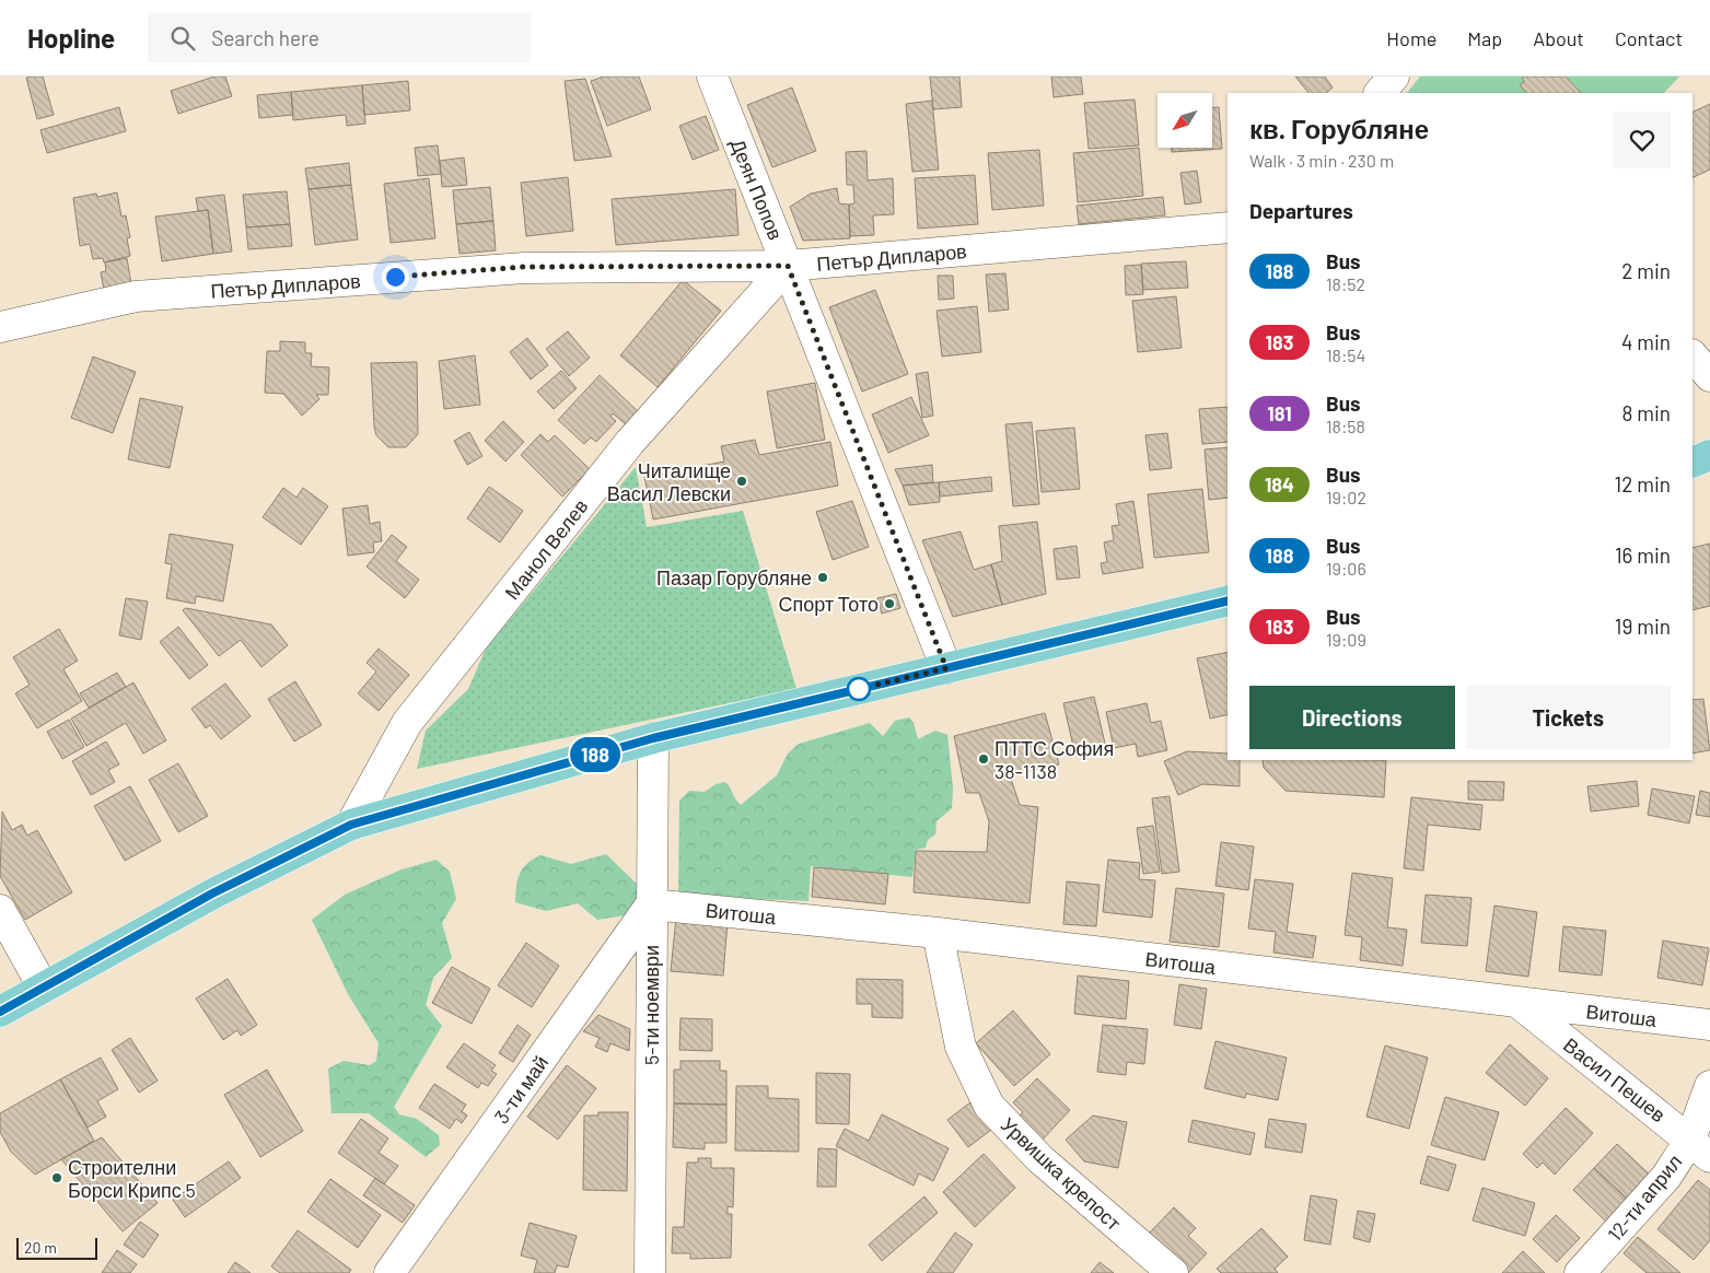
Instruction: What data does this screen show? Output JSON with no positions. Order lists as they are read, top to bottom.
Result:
{
  "streets": {
    "street": [
      "Деян Попов",
      "Петър Дипларов",
      "Манол Велев",
      "Витоша",
      "5-ти ноември",
      "Васил Пешев",
      "3-ти май",
      "Урвишка крепост",
      "12-ти април"
    ]
  },
  "crossings": [
    ["Деян Попов", "Петър Дипларов"],
    ["Деян Попов", "Манол Велев"],
    ["Петър Дипларов", "Манол Велев"],
    ["Витоша", "5-ти ноември"],
    ["Витоша", "Васил Пешев"],
    ["Витоша", "3-ти май"],
    ["Витоша", "Урвишка крепост"],
    ["5-ти ноември", "3-ти май"],
    ["Васил Пешев", "12-ти април"]
  ],
  "places": [
    "Читалище Васил Левски",
    "Пазар Горубляне",
    "Спорт Тото",
    "ПТТС София 38-1138",
    "Строителни Борси Крипс 5"
  ],
  "lines": ["bus line 188"],
  "scale_bar": "20 m",
  "north": "bottom left",
  "page": {
    "header": "Hopline",
    "search": "Search here",
    "nav": [
      "Home",
      "Map",
      "About",
      "Contact"
    ],
    "on_map": "188",
    "heading": [
      ["кв. Горубляне", "Walk · 3 min · 230 m"],
      "Departures"
    ],
    "list": [
      {
        "mark": "188",
        "name": "Bus",
        "note": "18:52",
        "value": "2 min"
      },
      {
        "mark": "183",
        "name": "Bus",
        "note": "18:54",
        "value": "4 min"
      },
      {
        "mark": "181",
        "name": "Bus",
        "note": "18:58",
        "value": "8 min"
      },
      {
        "mark": "184",
        "name": "Bus",
        "note": "19:02",
        "value": "12 min"
      },
      {
        "mark": "188",
        "name": "Bus",
        "note": "19:06",
        "value": "16 min"
      },
      {
        "mark": "183",
        "name": "Bus",
        "note": "19:09",
        "value": "19 min"
      }
    ],
    "buttons": ["Directions", "Tickets"],
    "scale": "20 m"
  }
}
